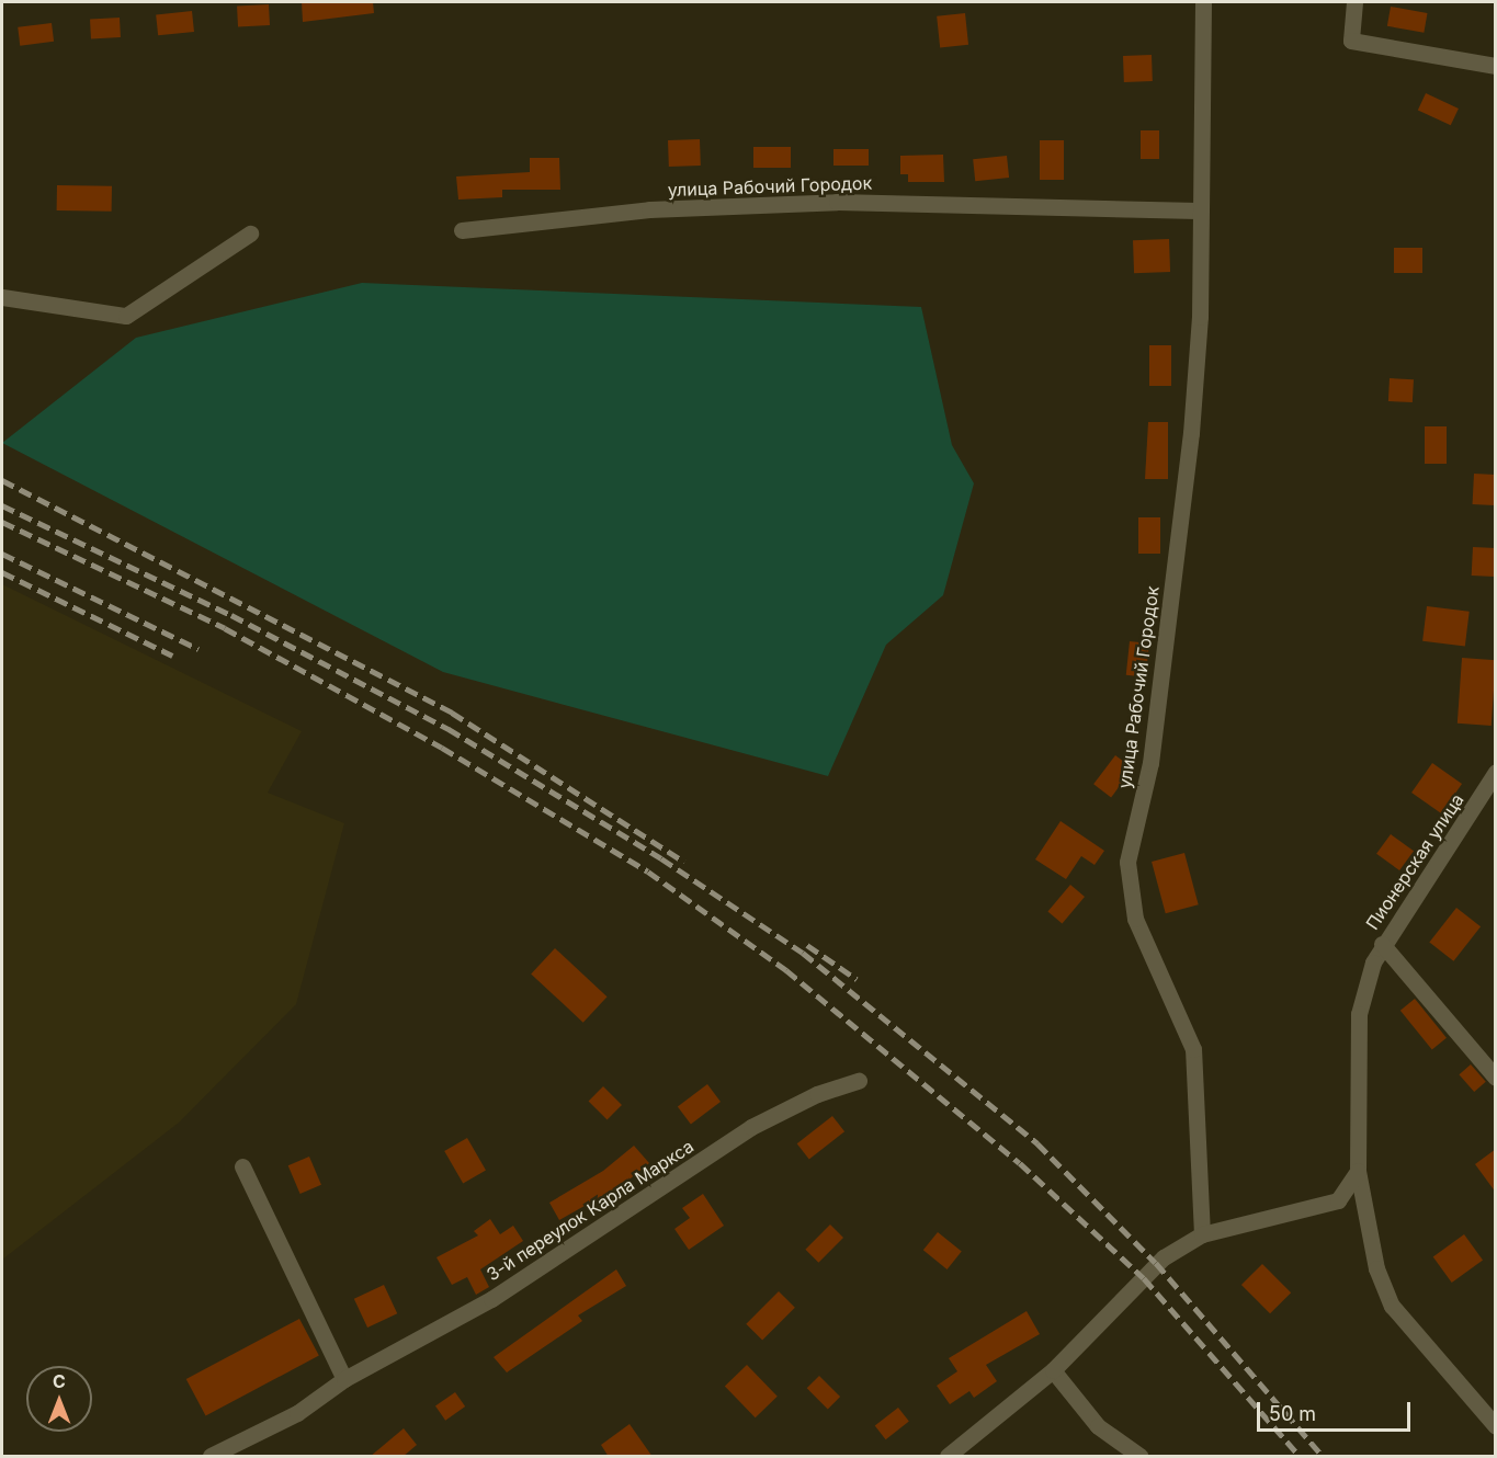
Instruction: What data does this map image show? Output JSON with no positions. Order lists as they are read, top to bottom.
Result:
{
  "streets": {
    "street": ["улица Рабочий Городок", "Пионерская улица", "3-й переулок Карла Маркса"]
  },
  "scale_bar": "50 m",
  "north": "top"
}
